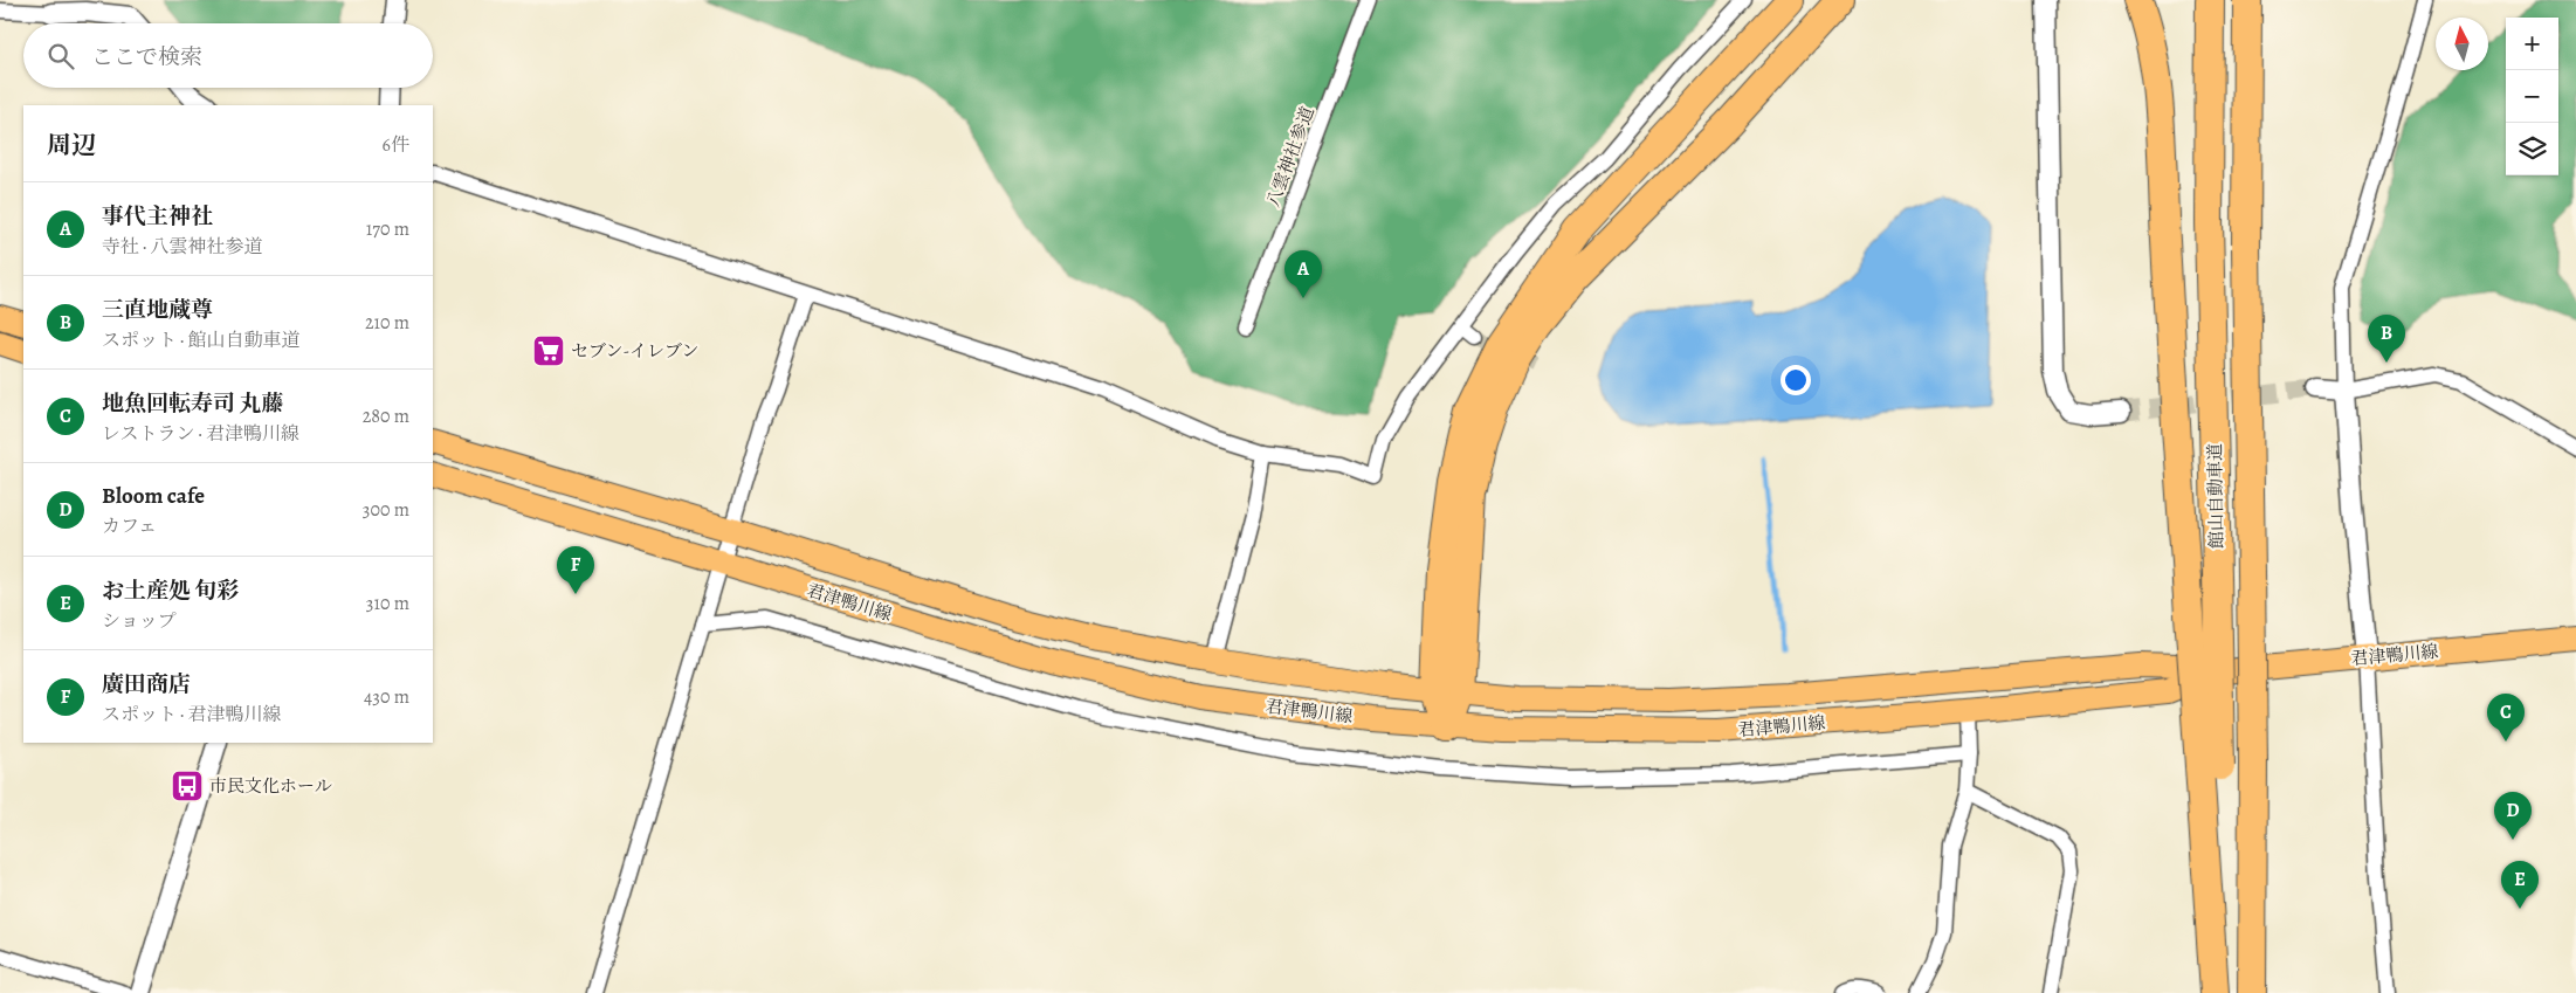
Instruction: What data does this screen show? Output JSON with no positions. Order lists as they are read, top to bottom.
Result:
{
  "streets": {
    "highway": ["館山自動車道"],
    "main road": ["君津鴨川線"],
    "street": ["八雲神社参道"]
  },
  "places": {
    "supermarket": ["セブン-イレブン"],
    "bus stop": ["市民文化ホール"]
  },
  "north": "top",
  "page": {
    "map_buttons": ["+", "−"],
    "search": "ここで検索",
    "heading": ["周辺", "6件"],
    "list": [
      {
        "mark": "A",
        "name": "事代主神社",
        "note": "寺社 · 八雲神社参道",
        "value": "170 m"
      },
      {
        "mark": "B",
        "name": "三直地蔵尊",
        "note": "スポット · 館山自動車道",
        "value": "210 m"
      },
      {
        "mark": "C",
        "name": "地魚回転寿司 丸藤",
        "note": "レストラン · 君津鴨川線",
        "value": "280 m"
      },
      {
        "mark": "D",
        "name": "Bloom cafe",
        "note": "カフェ",
        "value": "300 m"
      },
      {
        "mark": "E",
        "name": "お土産処 旬彩",
        "note": "ショップ",
        "value": "310 m"
      },
      {
        "mark": "F",
        "name": "廣田商店",
        "note": "スポット · 君津鴨川線",
        "value": "430 m"
      }
    ],
    "pins": [
      "A",
      "B",
      "F",
      "C",
      "D",
      "E"
    ]
  }
}
